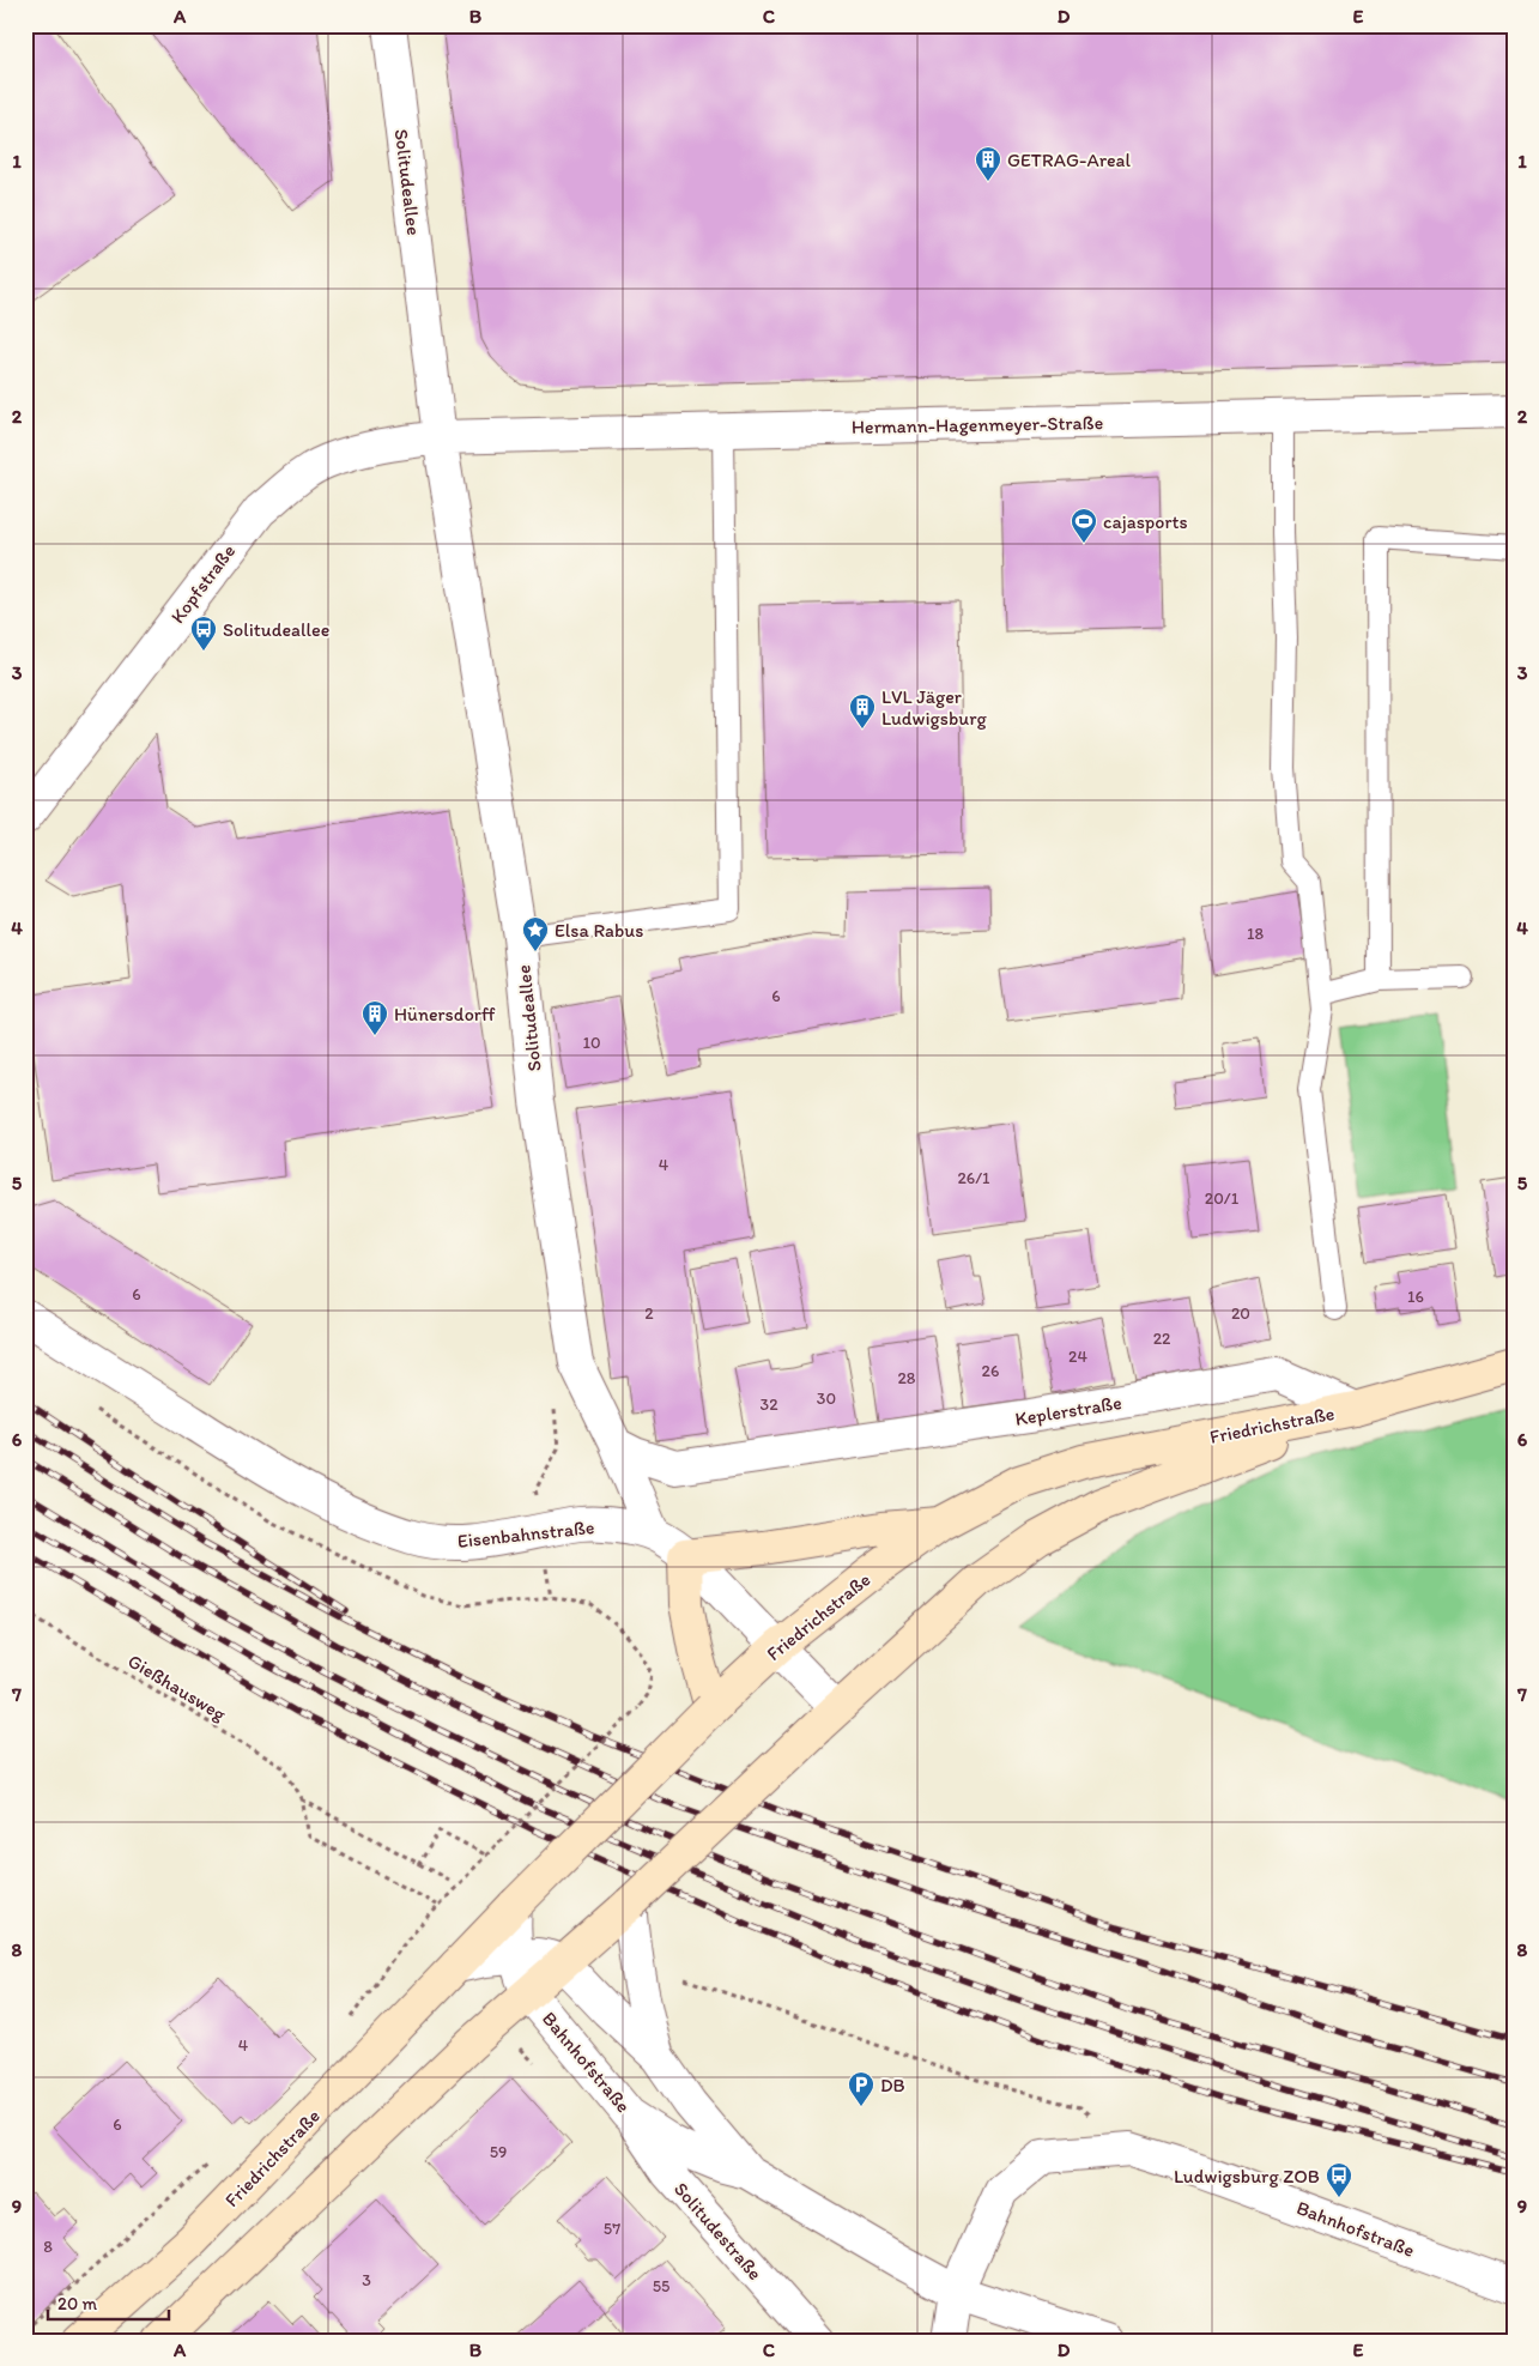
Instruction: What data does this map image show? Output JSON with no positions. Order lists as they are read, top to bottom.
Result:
{
  "streets": {
    "main road": ["Friedrichstraße"],
    "street": [
      "Solitudeallee",
      "Hermann-Hagenmeyer-Straße",
      "Kopfstraße",
      "Keplerstraße",
      "Eisenbahnstraße",
      "Bahnhofstraße",
      "Solitudestraße"
    ],
    "path": ["Gießhausweg"]
  },
  "crossings": [
    ["Solitudeallee", "Hermann-Hagenmeyer-Straße"],
    ["Solitudeallee", "Kopfstraße"],
    ["Solitudeallee", "Keplerstraße"],
    ["Solitudeallee", "Eisenbahnstraße"],
    ["Hermann-Hagenmeyer-Straße", "Kopfstraße"],
    ["Keplerstraße", "Friedrichstraße"],
    ["Friedrichstraße", "Eisenbahnstraße"],
    ["Friedrichstraße", "Bahnhofstraße"],
    ["Bahnhofstraße", "Solitudestraße"]
  ],
  "places": {
    "building": ["GETRAG-Areal", "LVL Jäger Ludwigsburg", "Hünersdorff"],
    "sports": ["cajasports"],
    "bus stop": ["Solitudeallee", "Ludwigsburg ZOB"],
    "place": ["Elsa Rabus"],
    "parking": ["DB"]
  },
  "house_numbers": [
    "18",
    "6",
    "10",
    "4",
    "26/1",
    "20/1",
    "6",
    "16",
    "2",
    "20",
    "22",
    "24",
    "26",
    "28",
    "30",
    "32",
    "4",
    "6",
    "59",
    "57",
    "8",
    "3",
    "55"
  ],
  "scale_bar": "20 m",
  "grid": {
    "columns": [
      "A",
      "B",
      "C",
      "D",
      "E"
    ],
    "rows": [
      "1",
      "2",
      "3",
      "4",
      "5",
      "6",
      "7",
      "8",
      "9"
    ]
  }
}
